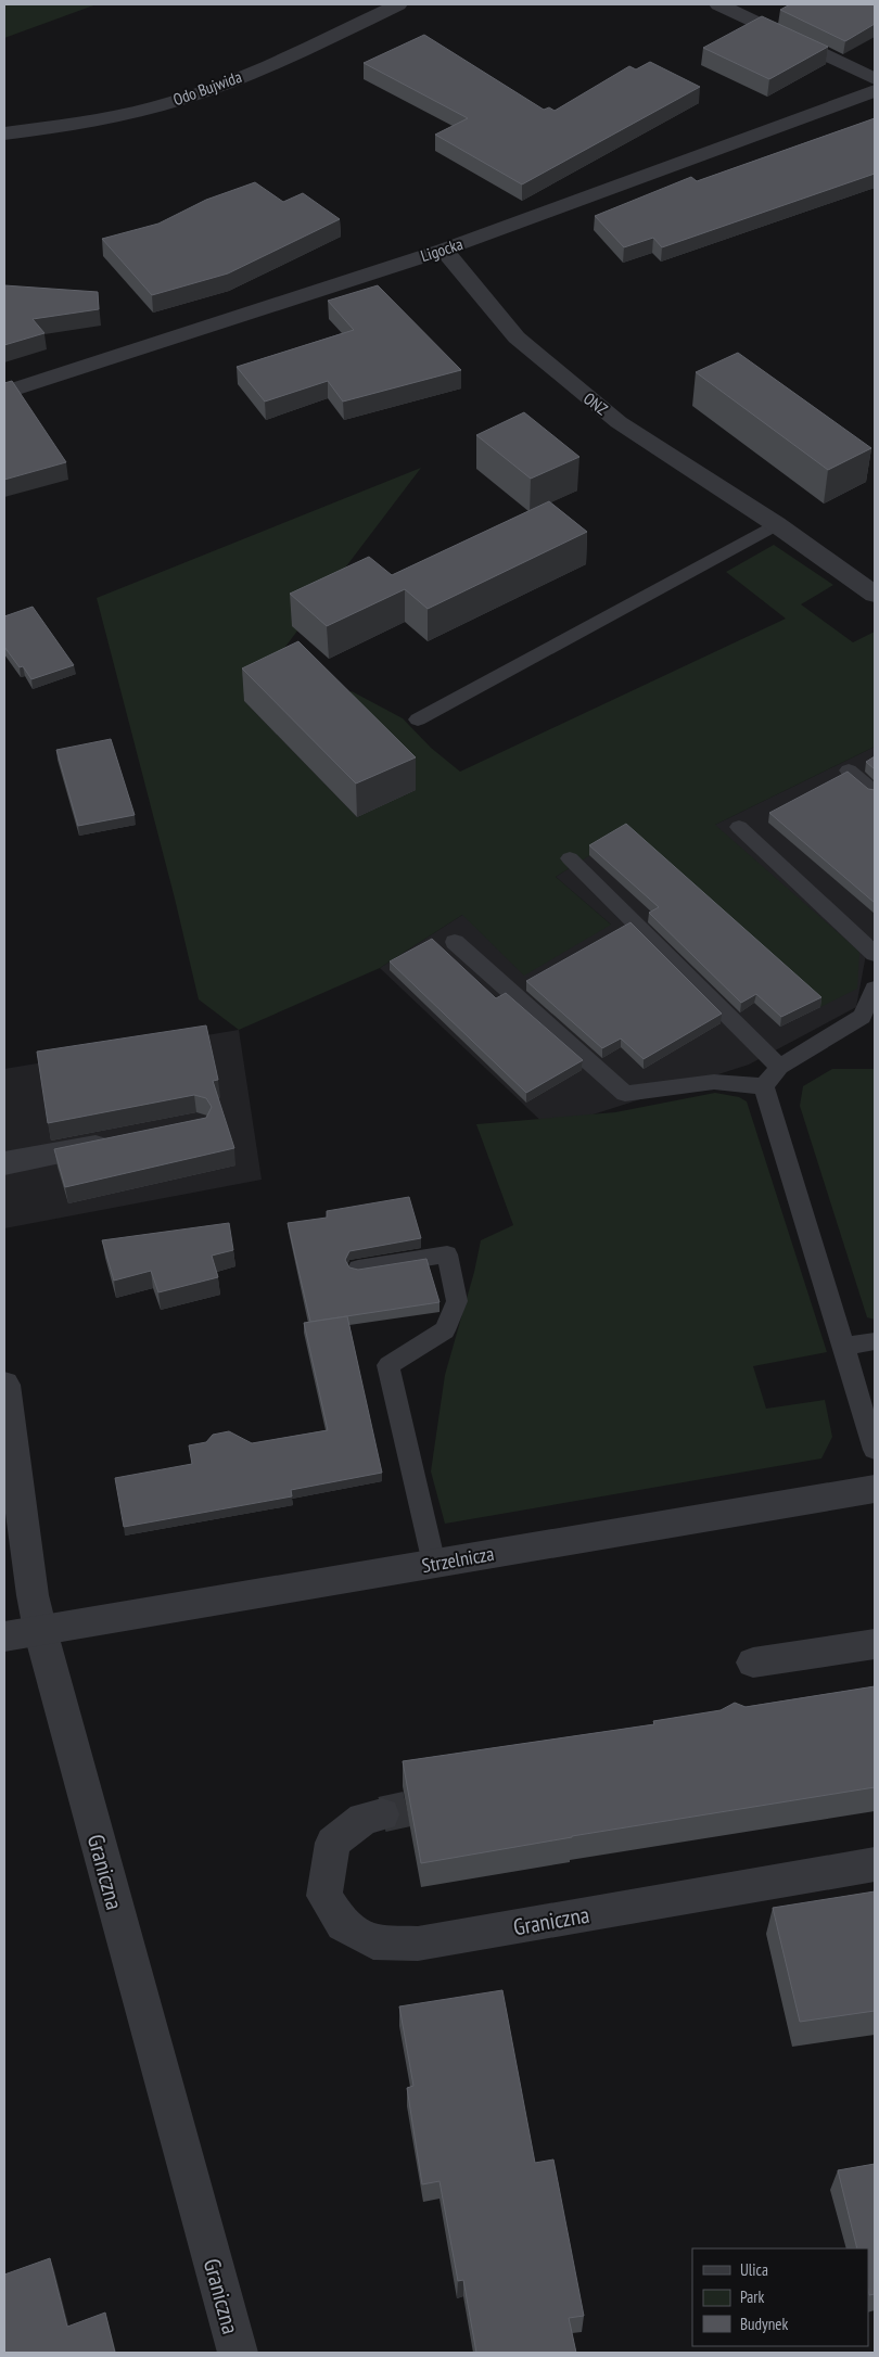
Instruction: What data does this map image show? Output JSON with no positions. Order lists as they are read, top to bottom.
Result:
{
  "streets": {
    "street": [
      "Odo Bujwida",
      "Ligocka",
      "ONZ",
      "Strzelnicza",
      "Graniczna"
    ]
  },
  "crossings": [
    ["Ligocka", "ONZ"],
    ["Strzelnicza", "Graniczna"]
  ],
  "legend": ["Ulica", "Park", "Budynek"]
}
